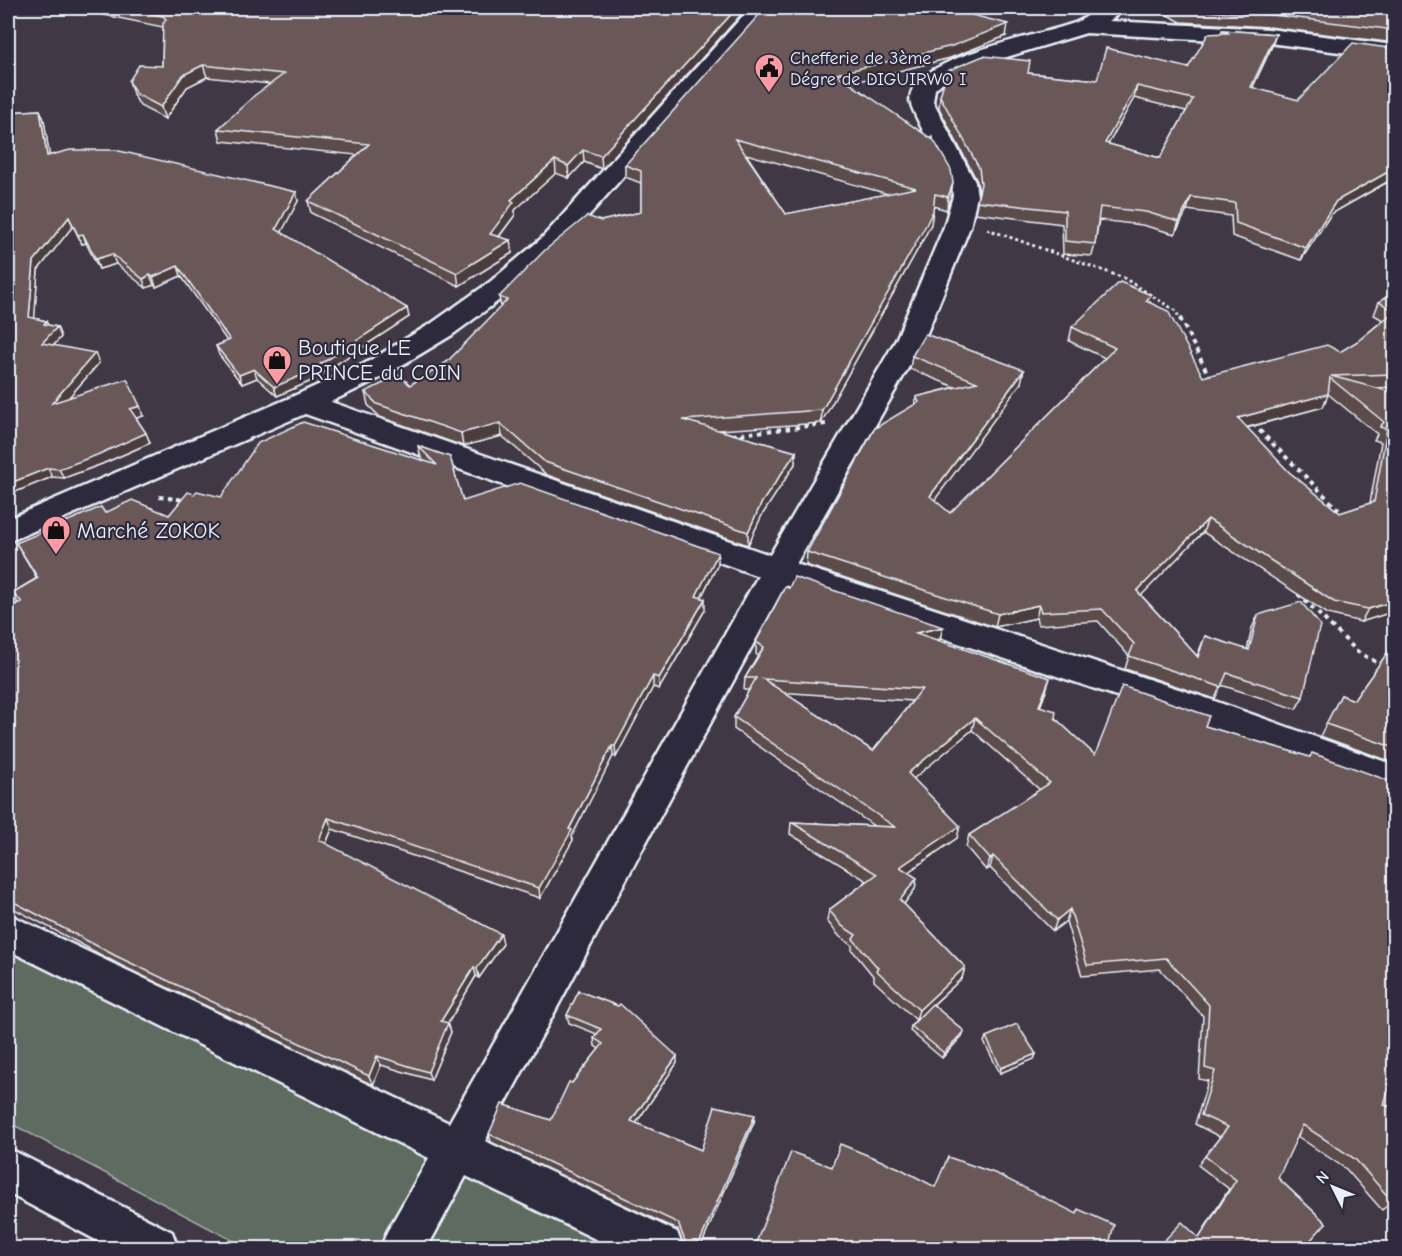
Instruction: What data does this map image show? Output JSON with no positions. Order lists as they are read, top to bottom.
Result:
{
  "places": {
    "public building": ["Chefferie de 3ème Dégre de DIGUIRWO I"],
    "shop": ["Boutique LE PRINCE du COIN", "Marché ZOKOK"]
  },
  "north": "top left"
}
